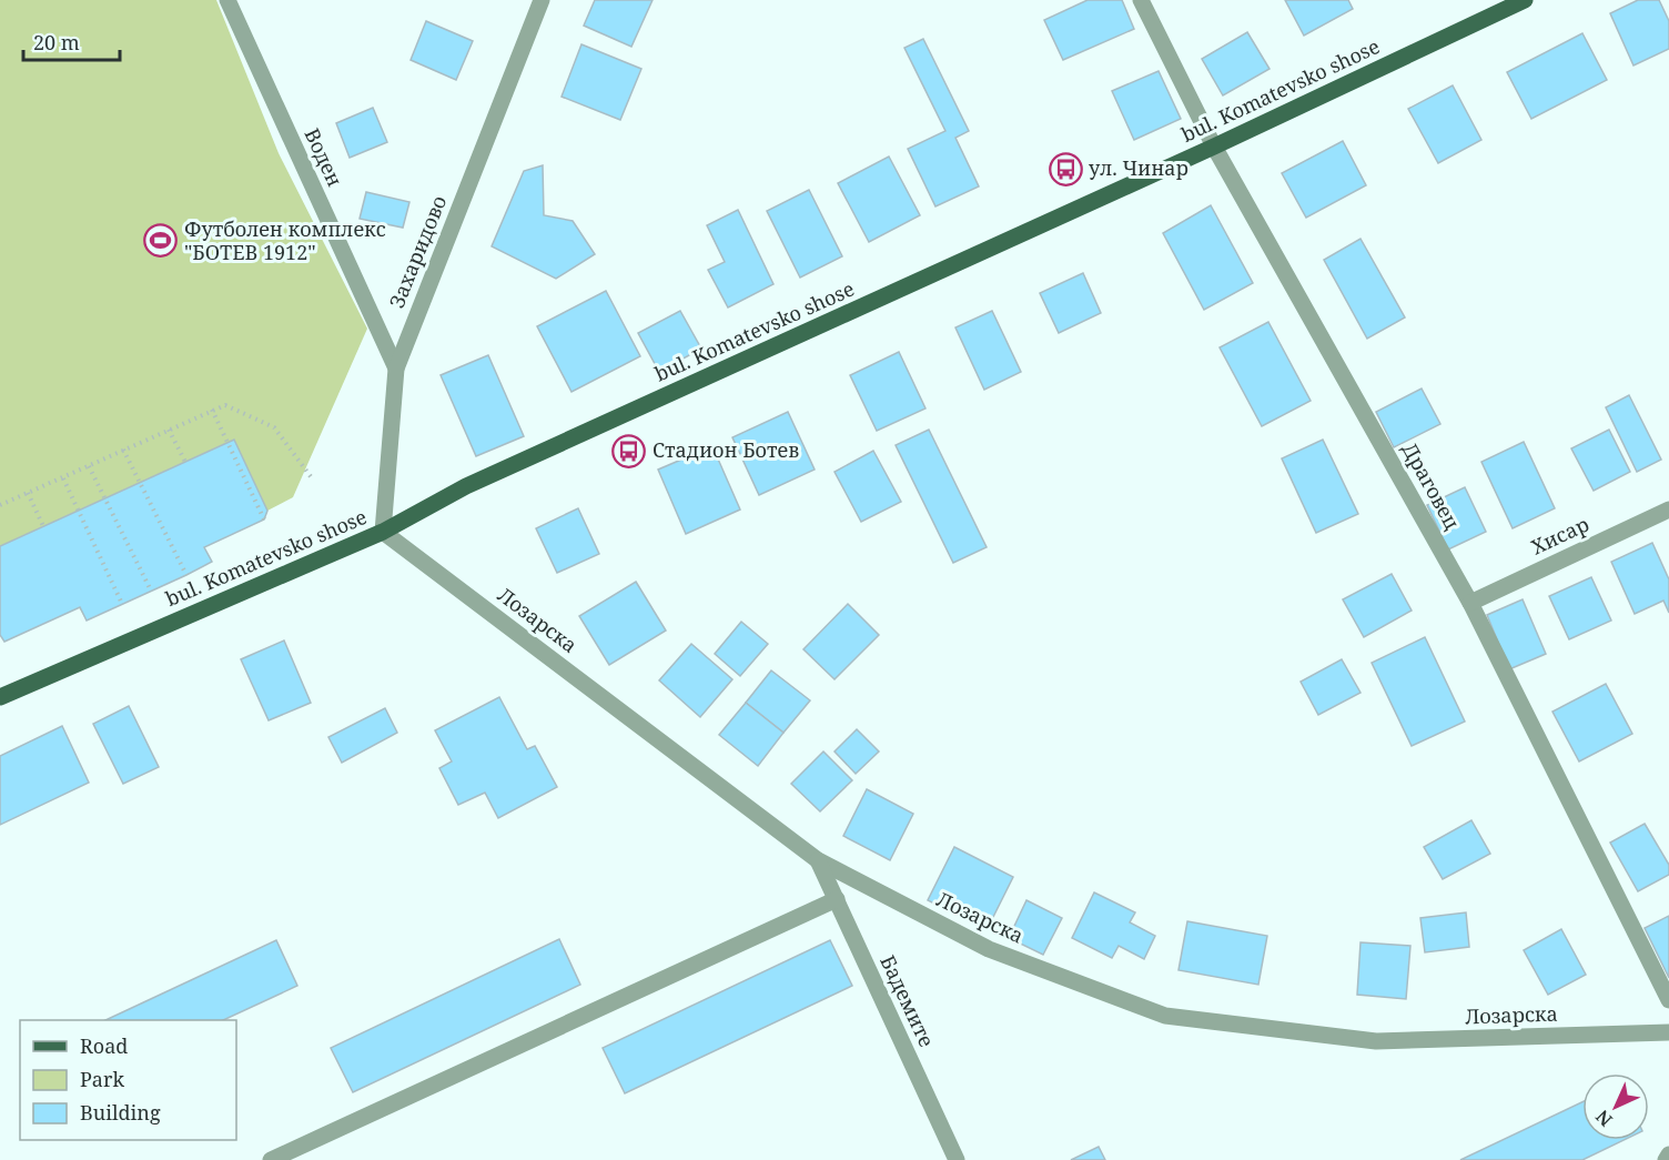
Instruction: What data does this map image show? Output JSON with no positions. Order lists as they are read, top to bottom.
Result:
{
  "streets": {
    "main road": ["bul. Komatevsko shose"],
    "street": [
      "Воден",
      "Захаридово",
      "Драговец",
      "Хисар",
      "Лозарска",
      "Бадемите"
    ]
  },
  "crossings": [
    ["bul. Komatevsko shose", "Захаридово"],
    ["bul. Komatevsko shose", "Драговец"],
    ["bul. Komatevsko shose", "Лозарска"],
    ["Воден", "Захаридово"],
    ["Захаридово", "Лозарска"],
    ["Драговец", "Хисар"],
    ["Лозарска", "Бадемите"]
  ],
  "places": {
    "bus stop": ["ул. Чинар", "Стадион Ботев"],
    "sports": ["Футболен комплекс \"БОТЕВ 1912\""]
  },
  "legend": ["Road", "Park", "Building"],
  "scale_bar": "20 m",
  "north": "bottom left"
}
